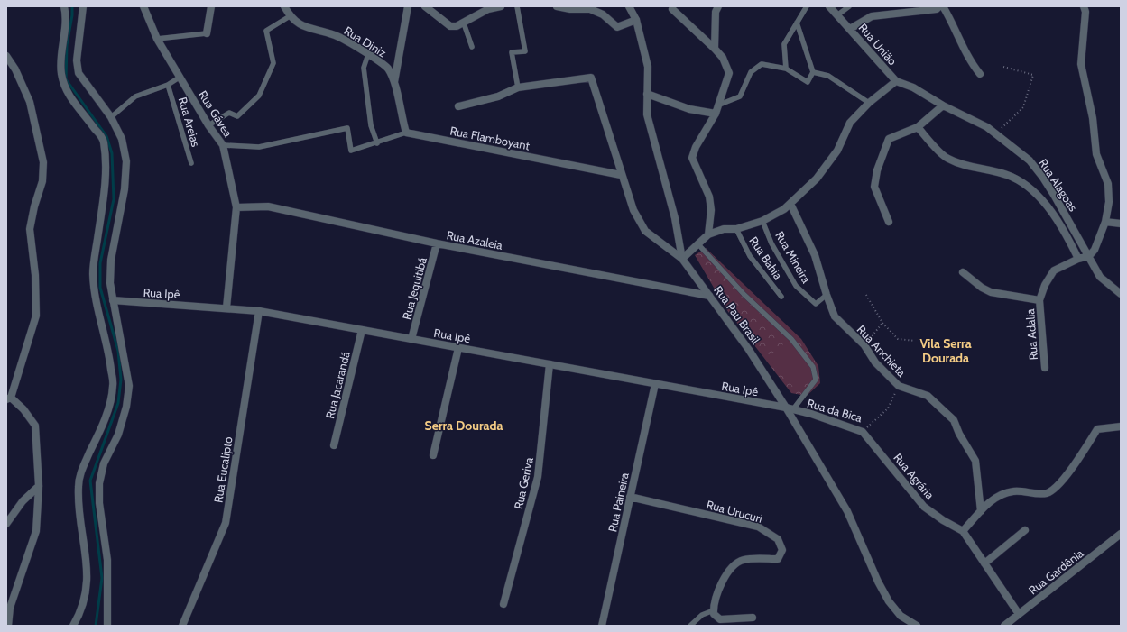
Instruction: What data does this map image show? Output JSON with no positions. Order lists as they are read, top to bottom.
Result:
{
  "streets": {
    "street": [
      "Rua Diniz",
      "Rua União",
      "Rua Gávea",
      "Rua Flamboyant",
      "Rua Alagoas",
      "Rua Azaleia",
      "Rua Jequitibá",
      "Rua Ipê",
      "Rua Pau Brasil",
      "Rua Adalia",
      "Rua Anchieta",
      "Rua Jacarandá",
      "Rua da Bica",
      "Rua Eucalipto",
      "Rua Agrária",
      "Rua Geriva",
      "Rua Paineira",
      "Rua Urucuri",
      "Rua Gardênia"
    ],
    "lane": ["Rua Areias", "Rua Mineira", "Rua Bahia"]
  },
  "crossings": [
    ["Rua União", "Rua Alagoas"],
    ["Rua Gávea", "Rua Areias"],
    ["Rua Gávea", "Rua Azaleia"],
    ["Rua Gávea", "Rua Ipê"],
    ["Rua Flamboyant", "Rua Pau Brasil"],
    ["Rua Alagoas", "Rua Adalia"],
    ["Rua Azaleia", "Rua Jequitibá"],
    ["Rua Azaleia", "Rua Pau Brasil"],
    ["Rua Mineira", "Rua Anchieta"],
    ["Rua Jequitibá", "Rua Ipê"],
    ["Rua Ipê", "Rua Pau Brasil"],
    ["Rua Ipê", "Rua Jacarandá"],
    ["Rua Ipê", "Rua da Bica"],
    ["Rua Ipê", "Rua Eucalipto"],
    ["Rua Ipê", "Rua Geriva"],
    ["Rua Ipê", "Rua Paineira"],
    ["Rua Pau Brasil", "Rua da Bica"],
    ["Rua Anchieta", "Rua da Bica"],
    ["Rua da Bica", "Rua Agrária"],
    ["Rua Agrária", "Rua Gardênia"],
    ["Rua Paineira", "Rua Urucuri"]
  ],
  "districts": ["Vila Serra Dourada", "Serra Dourada"]
}
